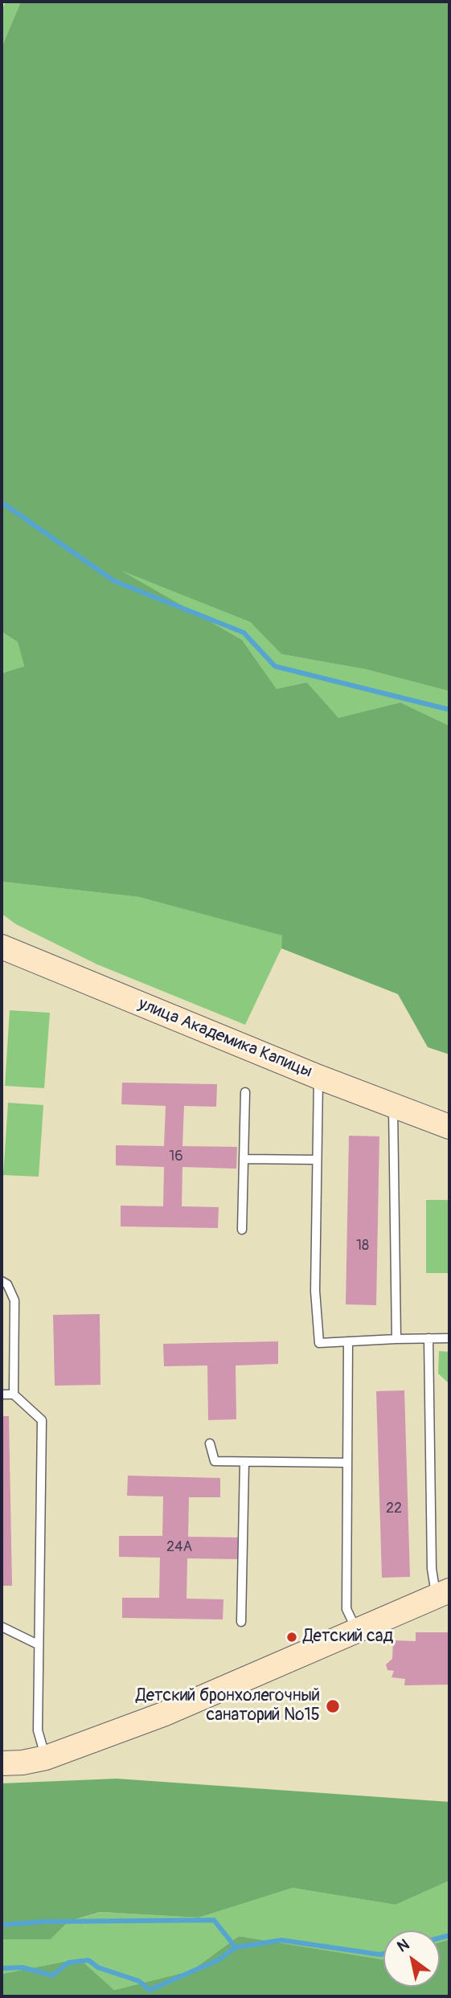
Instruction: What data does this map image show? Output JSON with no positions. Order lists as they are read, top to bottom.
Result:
{
  "streets": {
    "street": ["улица Академика Капицы"]
  },
  "places": ["Детский сад", "Детский бронхолегочный санаторий №15"],
  "house_numbers": [
    "16",
    "18",
    "22",
    "24А"
  ],
  "north": "top left"
}
